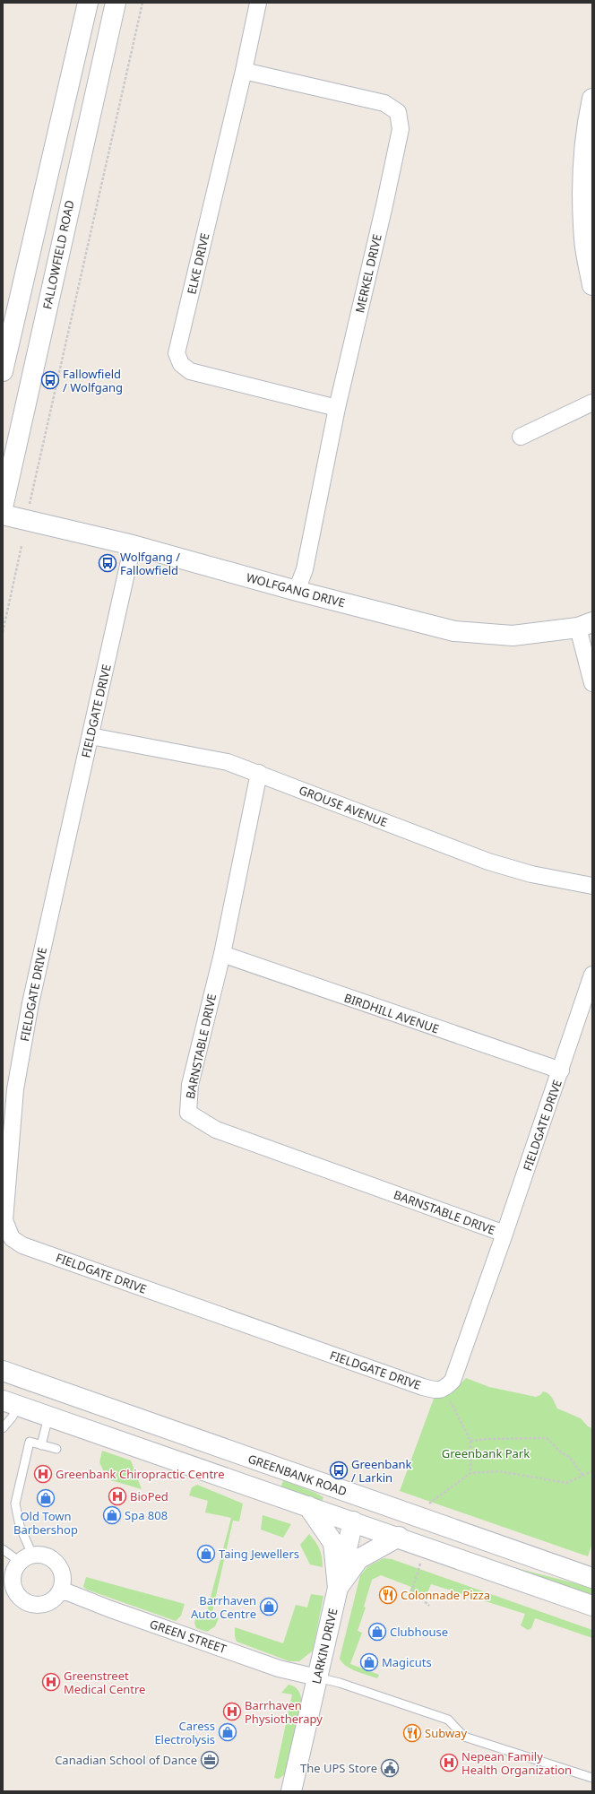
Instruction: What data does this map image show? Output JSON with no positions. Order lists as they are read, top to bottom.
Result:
{
  "streets": {
    "main road": [
      "FALLOWFIELD ROAD",
      "WOLFGANG DRIVE",
      "GREENBANK ROAD",
      "LARKIN DRIVE"
    ],
    "street": [
      "ELKE DRIVE",
      "MERKEL DRIVE",
      "FIELDGATE DRIVE",
      "GROUSE AVENUE",
      "BIRDHILL AVENUE",
      "BARNSTABLE DRIVE",
      "GREEN STREET"
    ]
  },
  "crossings": [
    ["ELKE DRIVE", "MERKEL DRIVE"],
    ["MERKEL DRIVE", "WOLFGANG DRIVE"],
    ["WOLFGANG DRIVE", "FIELDGATE DRIVE"],
    ["FIELDGATE DRIVE", "GROUSE AVENUE"],
    ["FIELDGATE DRIVE", "BIRDHILL AVENUE"],
    ["FIELDGATE DRIVE", "BARNSTABLE DRIVE"],
    ["GROUSE AVENUE", "BARNSTABLE DRIVE"],
    ["BIRDHILL AVENUE", "BARNSTABLE DRIVE"],
    ["GREENBANK ROAD", "LARKIN DRIVE"],
    ["GREEN STREET", "LARKIN DRIVE"]
  ],
  "parks": ["Greenbank Park"],
  "places": {
    "bus stop": ["Fallowfield / Wolfgang", "Wolfgang / Fallowfield", "Greenbank / Larkin"],
    "hospital": [
      "Greenbank Chiropractic Centre",
      "BioPed",
      "Greenstreet Medical Centre",
      "Barrhaven Physiotherapy",
      "Nepean Family Health Organization"
    ],
    "shop": [
      "Old Town Barbershop",
      "Spa 808",
      "Taing Jewellers",
      "Barrhaven Auto Centre",
      "Clubhouse",
      "Magicuts",
      "Caress Electrolysis"
    ],
    "restaurant": ["Colonnade Pizza", "Subway"],
    "office": ["Canadian School of Dance"],
    "public building": ["The UPS Store"]
  }
}
